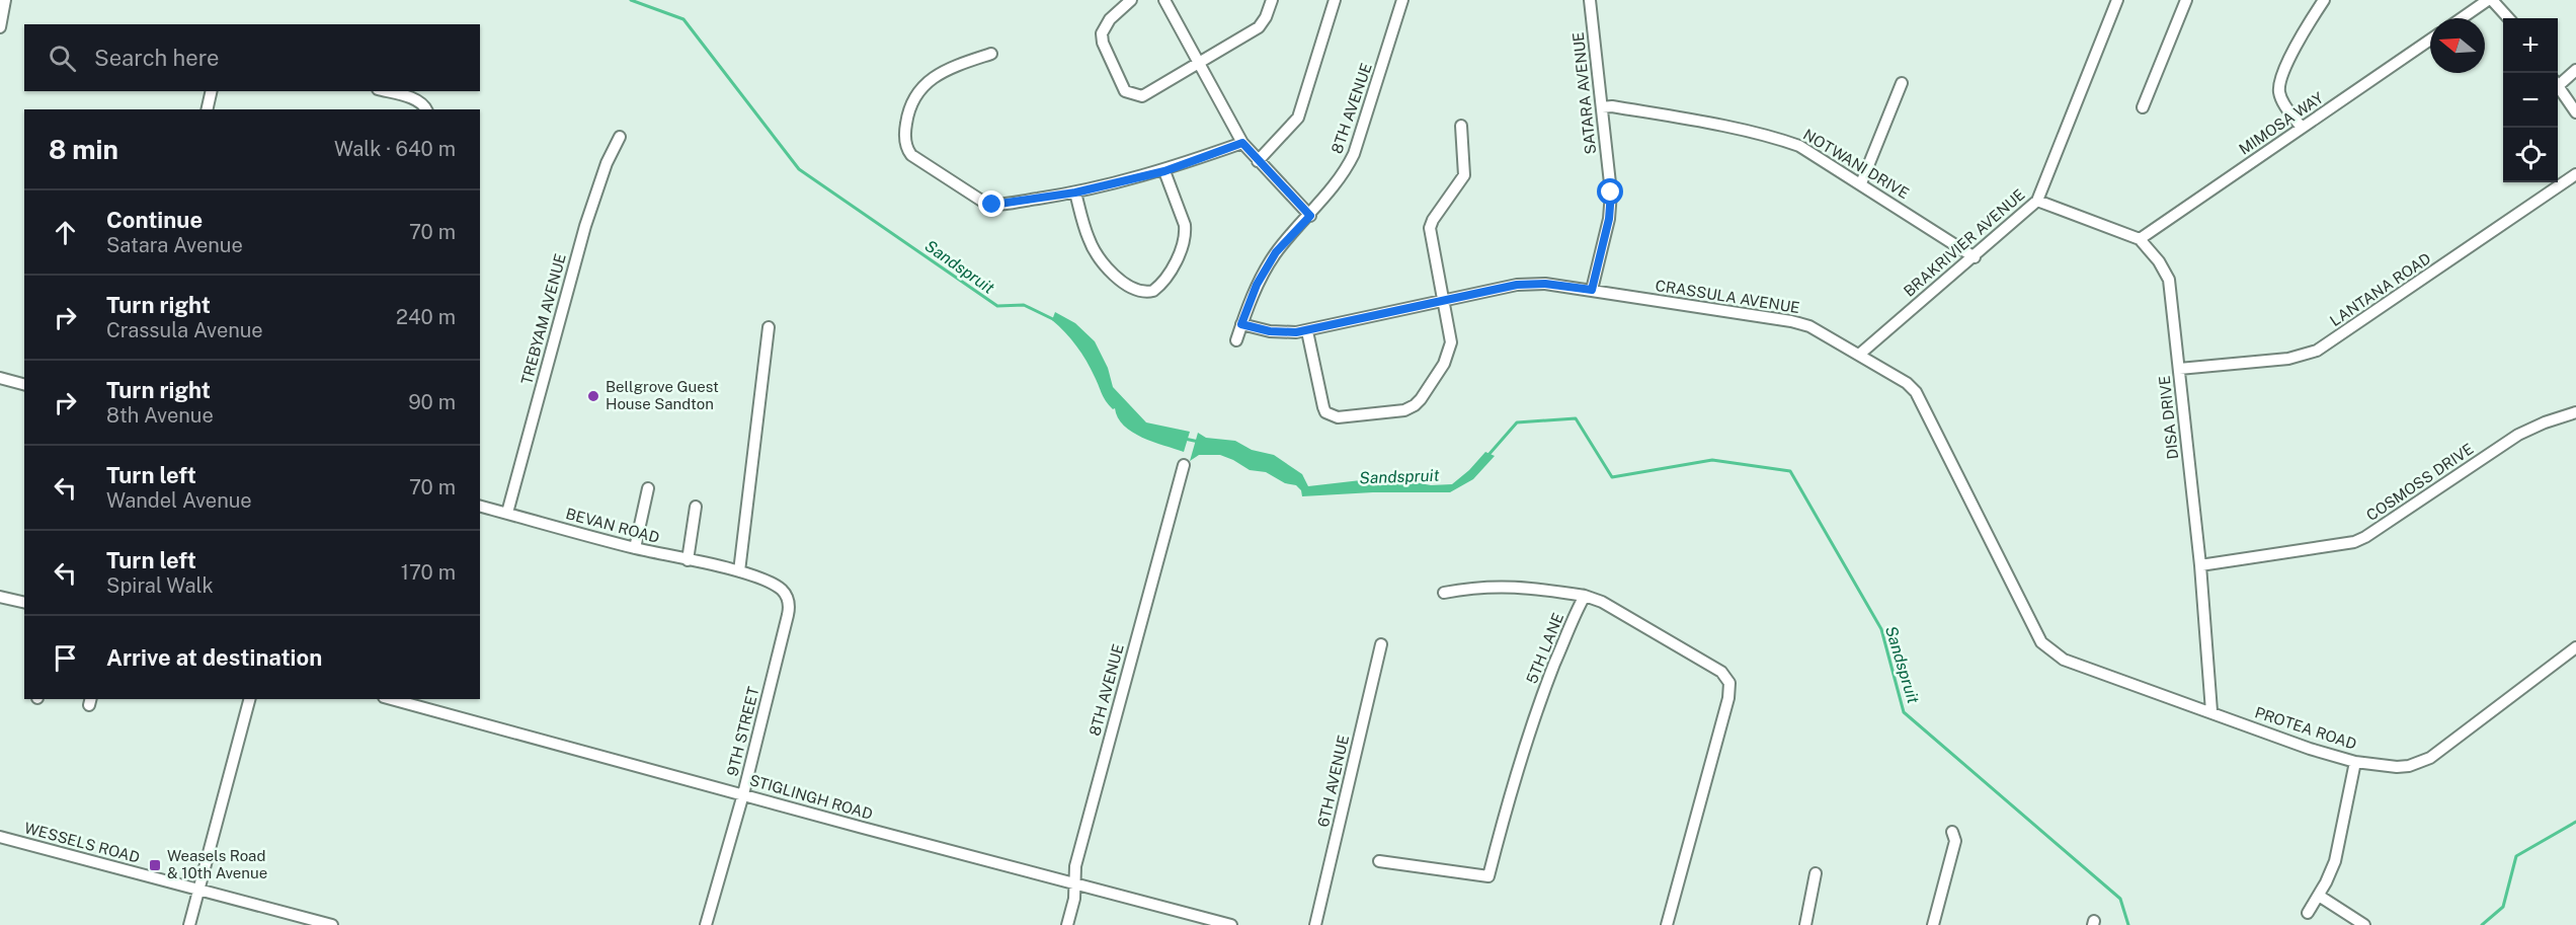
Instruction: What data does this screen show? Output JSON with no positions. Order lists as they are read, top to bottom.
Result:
{
  "streets": {
    "street": [
      "SATARA AVENUE",
      "8TH AVENUE",
      "MIMOSA WAY",
      "NOTWANI DRIVE",
      "BRAKRIVIER AVENUE",
      "LANTANA ROAD",
      "CRASSULA AVENUE",
      "TREBYAM AVENUE",
      "DISA DRIVE",
      "COSMOSS DRIVE",
      "BEVAN ROAD",
      "5TH LANE",
      "PROTEA ROAD",
      "9TH STREET",
      "6TH AVENUE",
      "STIGLINGH ROAD",
      "WESSELS ROAD"
    ]
  },
  "crossings": [
    ["SATARA AVENUE", "NOTWANI DRIVE"],
    ["SATARA AVENUE", "CRASSULA AVENUE"],
    ["8TH AVENUE", "CRASSULA AVENUE"],
    ["8TH AVENUE", "STIGLINGH ROAD"],
    ["MIMOSA WAY", "DISA DRIVE"],
    ["NOTWANI DRIVE", "BRAKRIVIER AVENUE"],
    ["BRAKRIVIER AVENUE", "CRASSULA AVENUE"],
    ["BRAKRIVIER AVENUE", "DISA DRIVE"],
    ["LANTANA ROAD", "DISA DRIVE"],
    ["CRASSULA AVENUE", "PROTEA ROAD"],
    ["TREBYAM AVENUE", "BEVAN ROAD"],
    ["DISA DRIVE", "COSMOSS DRIVE"],
    ["DISA DRIVE", "PROTEA ROAD"],
    ["BEVAN ROAD", "9TH STREET"],
    ["9TH STREET", "STIGLINGH ROAD"]
  ],
  "water": ["Sandspruit"],
  "places": {
    "other": ["Bellgrove Guest House Sandton"],
    "transit": ["Weasels Road & 10th Avenue"]
  },
  "north": "left",
  "page": {
    "map_buttons": ["+", "−"],
    "search": "Search here",
    "heading": ["8 min", "Walk · 640 m"],
    "list": [
      ["Continue", "Satara Avenue", "70 m"],
      ["Turn right", "Crassula Avenue", "240 m"],
      ["Turn right", "8th Avenue", "90 m"],
      ["Turn left", "Wandel Avenue", "70 m"],
      ["Turn left", "Spiral Walk", "170 m"],
      "Arrive at destination"
    ]
  }
}
